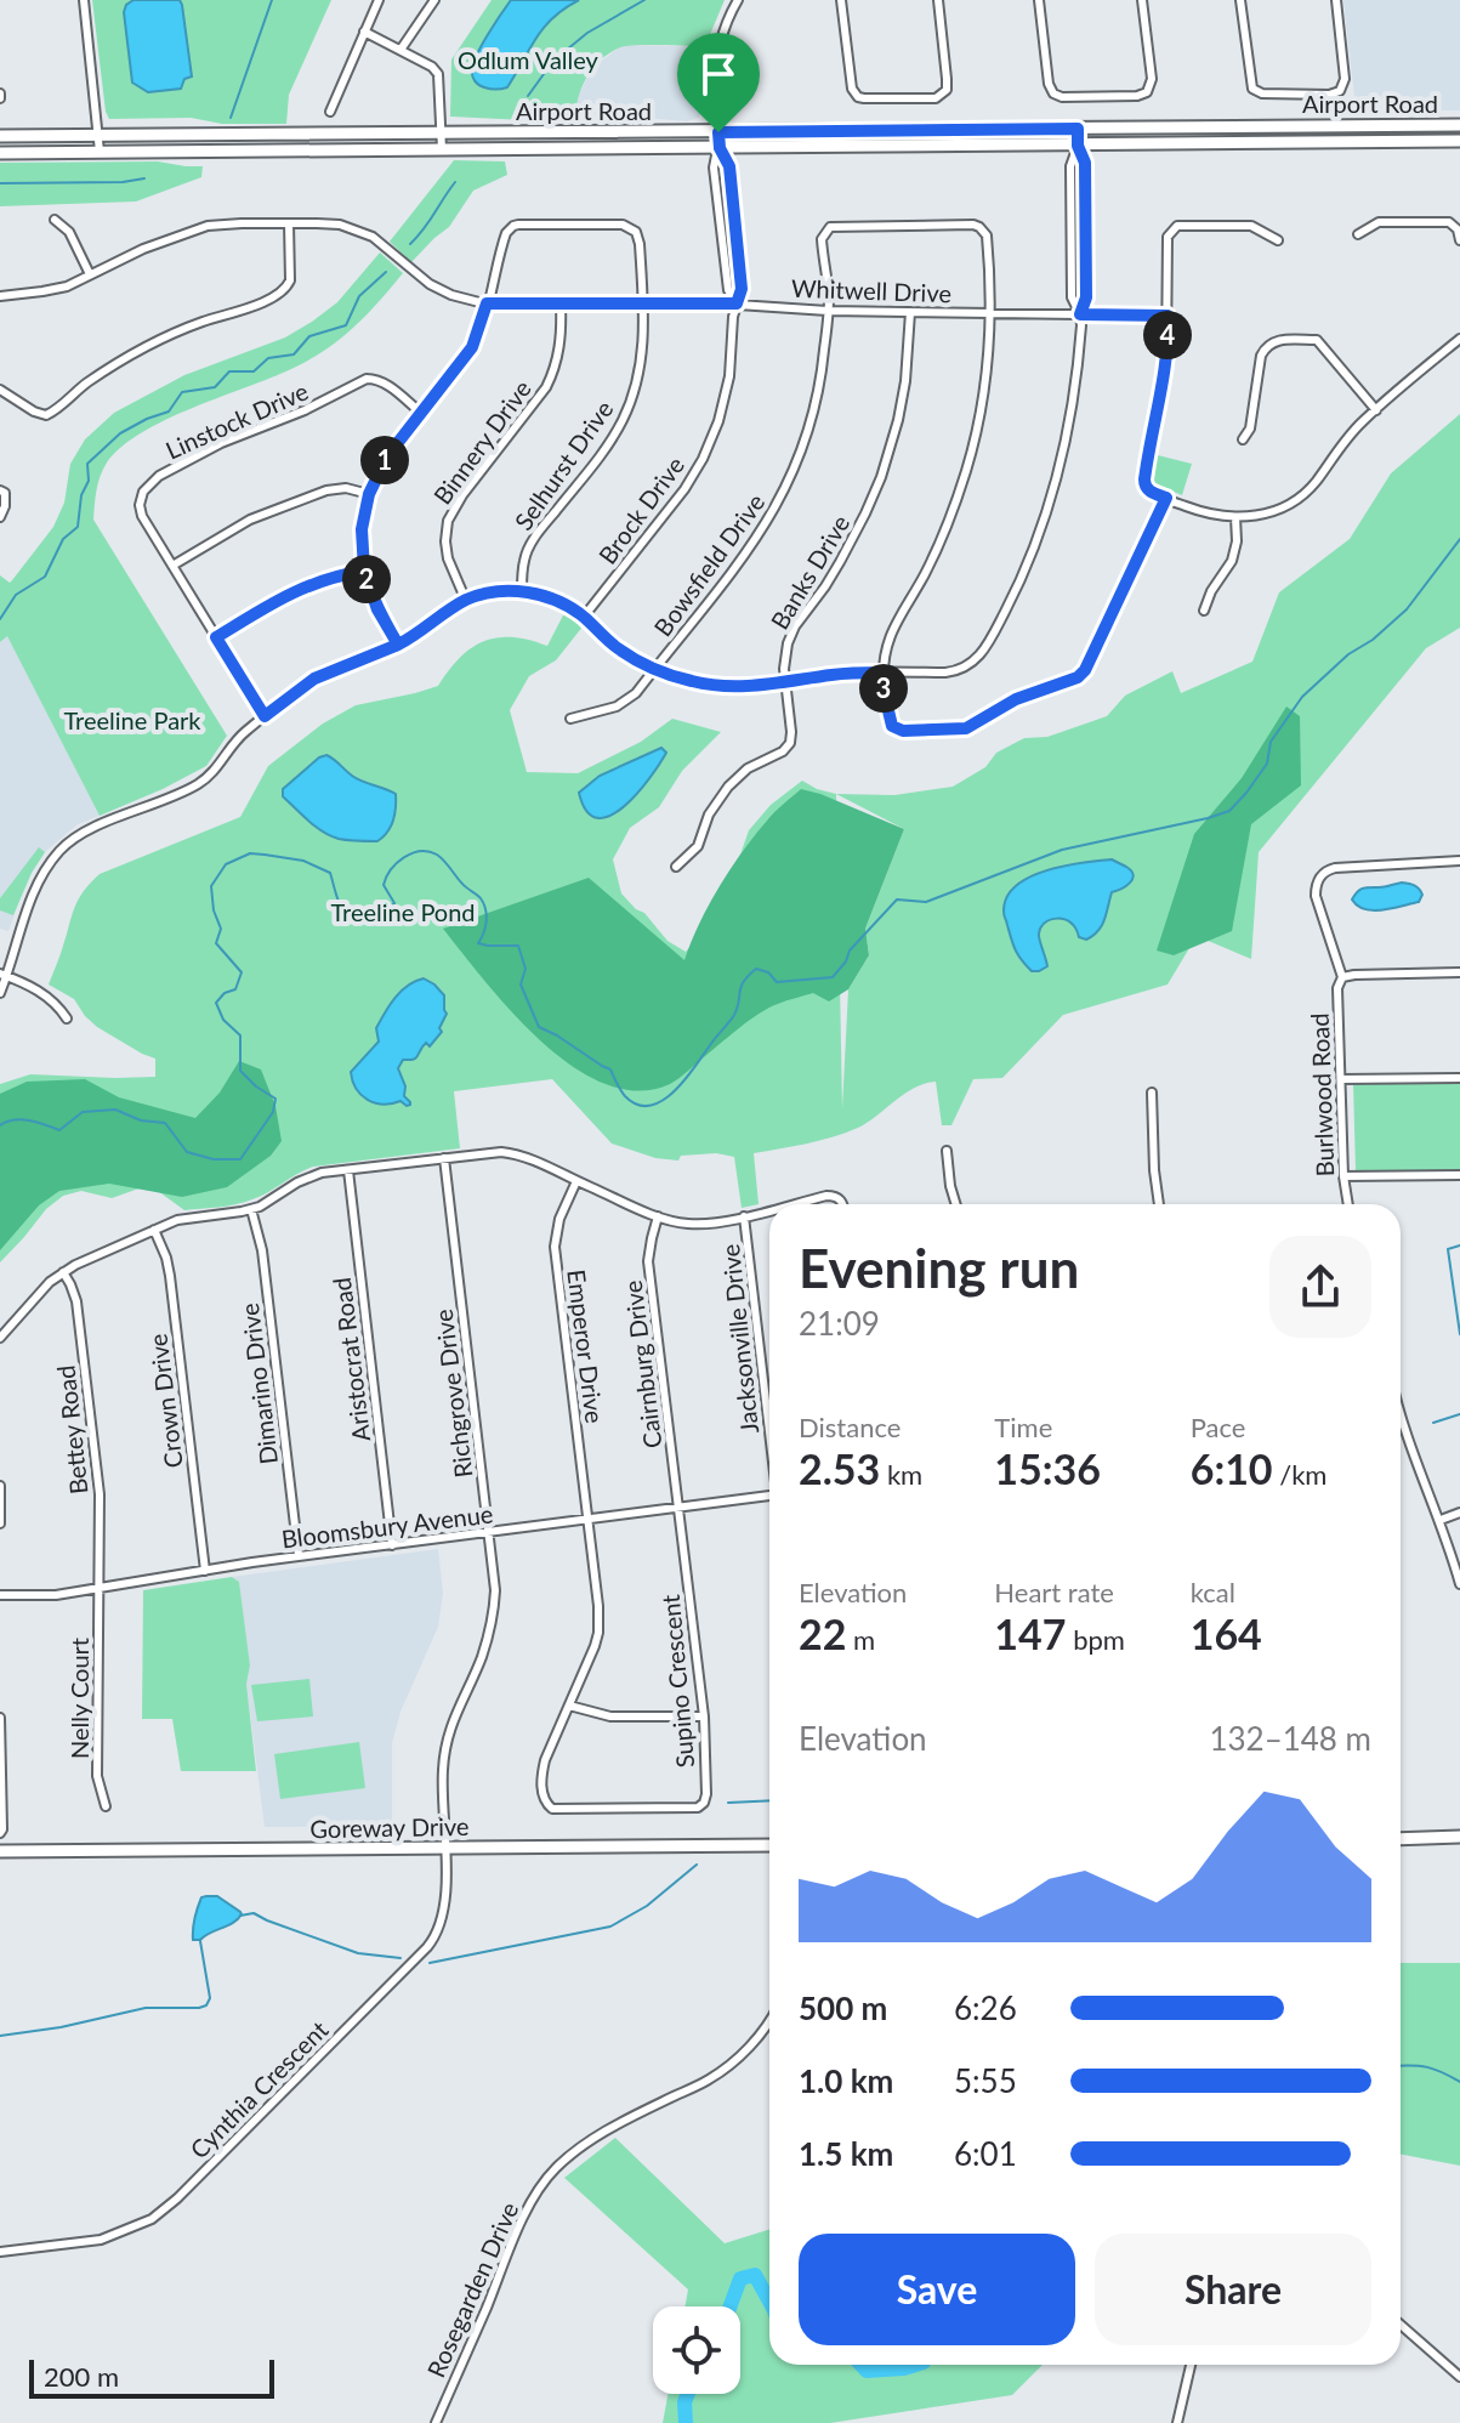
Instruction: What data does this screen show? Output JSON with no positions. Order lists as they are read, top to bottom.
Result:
{
  "streets": {
    "main road": ["Airport Road", "Goreway Drive"],
    "street": [
      "Whitwell Drive",
      "Linstock Drive",
      "Binnery Drive",
      "Selhurst Drive",
      "Brock Drive",
      "Bowsfield Drive",
      "Banks Drive",
      "Burlwood Road",
      "Jacksonville Drive",
      "Emperor Drive",
      "Aristocrat Road",
      "Cairnburg Drive",
      "Dimarino Drive",
      "Richgrove Drive",
      "Crown Drive",
      "Bettey Road",
      "Bloomsbury Avenue",
      "Supino Crescent",
      "Nelly Court",
      "Cynthia Crescent",
      "Rosegarden Drive"
    ]
  },
  "crossings": [
    ["Airport Road", "Brock Drive"],
    ["Whitwell Drive", "Binnery Drive"],
    ["Whitwell Drive", "Selhurst Drive"],
    ["Whitwell Drive", "Brock Drive"],
    ["Whitwell Drive", "Bowsfield Drive"],
    ["Whitwell Drive", "Banks Drive"],
    ["Emperor Drive", "Bloomsbury Avenue"],
    ["Emperor Drive", "Supino Crescent"],
    ["Aristocrat Road", "Bloomsbury Avenue"],
    ["Cairnburg Drive", "Bloomsbury Avenue"],
    ["Cairnburg Drive", "Supino Crescent"],
    ["Dimarino Drive", "Bloomsbury Avenue"],
    ["Richgrove Drive", "Bloomsbury Avenue"],
    ["Richgrove Drive", "Goreway Drive"],
    ["Richgrove Drive", "Cynthia Crescent"],
    ["Crown Drive", "Bloomsbury Avenue"],
    ["Bettey Road", "Bloomsbury Avenue"],
    ["Bettey Road", "Nelly Court"],
    ["Bloomsbury Avenue", "Supino Crescent"],
    ["Bloomsbury Avenue", "Nelly Court"],
    ["Goreway Drive", "Cynthia Crescent"]
  ],
  "parks": ["Odlum Valley", "Treeline Park", "Treeline Pond"],
  "scale_bar": "200 m",
  "page": {
    "pins": [
      "4",
      "1",
      "2",
      "3"
    ],
    "heading": ["Evening run", "21:09"],
    "stats": [
      ["Distance", "2.53 km"],
      ["Time", "15:36"],
      ["Pace", "6:10 /km"],
      ["Elevation", "22 m"],
      ["Heart rate", "147 bpm"],
      ["kcal", "164"]
    ],
    "chart": ["Elevation", "132–148 m"],
    "list": [
      {
        "name": "500 m",
        "note": "6:26"
      },
      {
        "name": "1.0 km",
        "note": "5:55"
      },
      {
        "name": "1.5 km",
        "note": "6:01"
      }
    ],
    "buttons": ["Save", "Share"],
    "scale": "200 m"
  }
}
